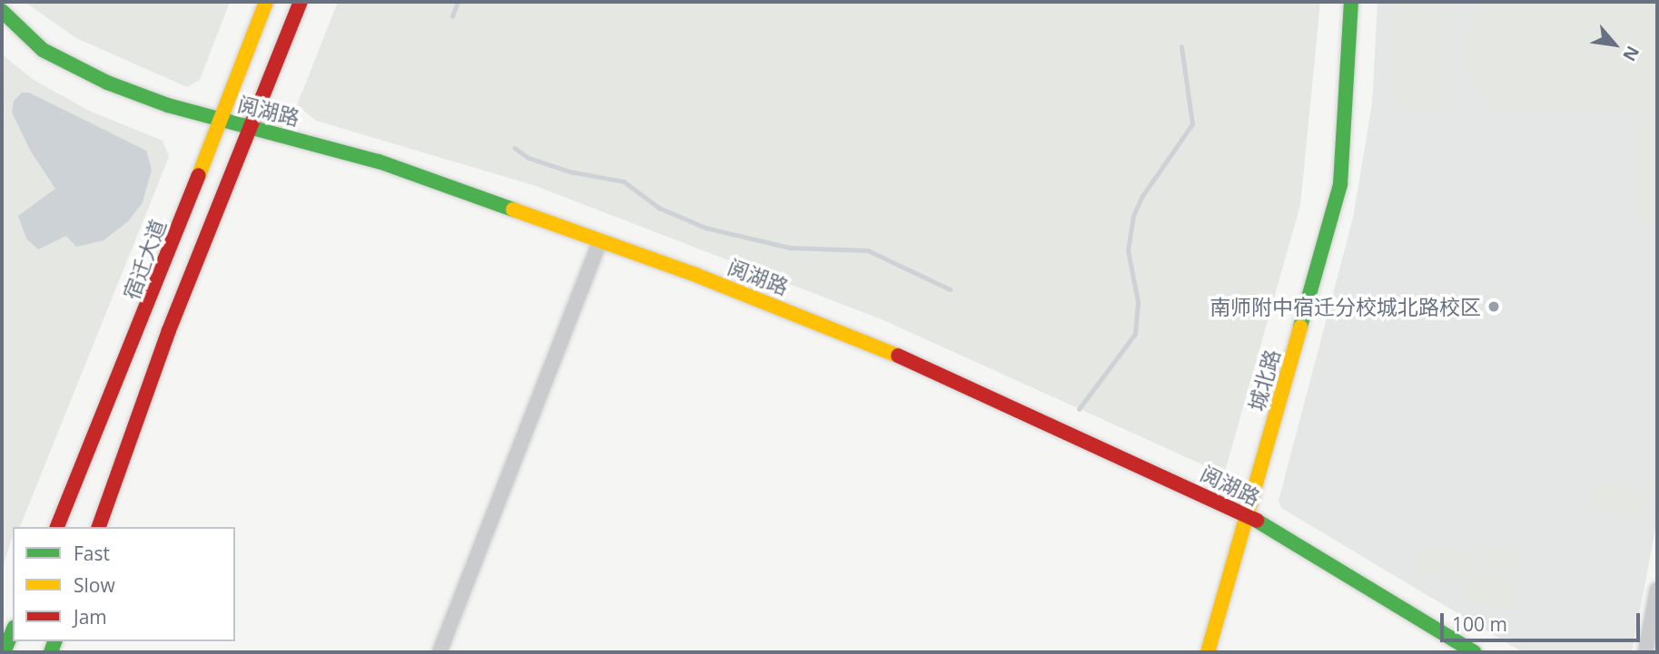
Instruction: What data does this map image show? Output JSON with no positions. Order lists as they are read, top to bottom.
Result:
{
  "streets": {
    "street": ["阅湖路", "宿迁大道", "城北路"]
  },
  "crossings": [
    ["阅湖路", "宿迁大道"],
    ["阅湖路", "城北路"]
  ],
  "places": ["南师附中宿迁分校城北路校区"],
  "legend": ["Fast", "Slow", "Jam"],
  "scale_bar": "100 m",
  "north": "bottom right"
}
